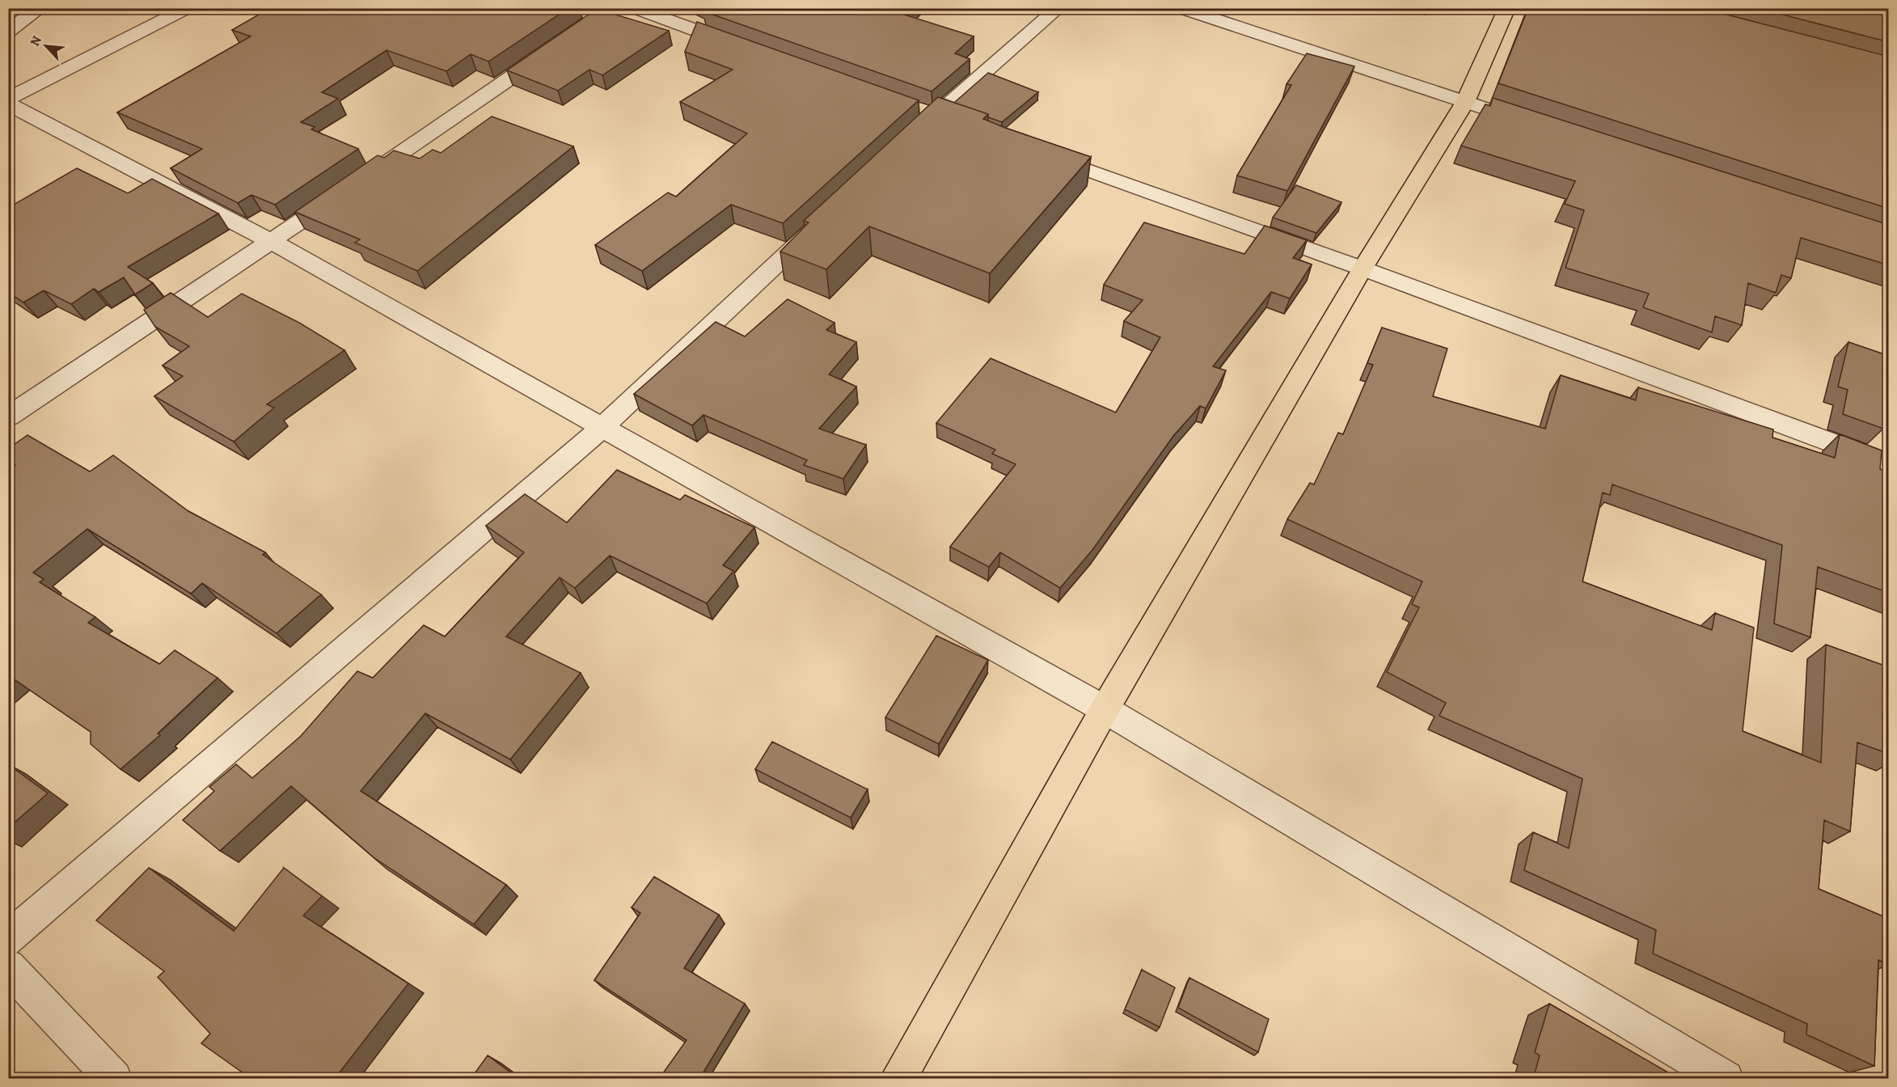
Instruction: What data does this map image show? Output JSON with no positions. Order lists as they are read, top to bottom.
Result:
{
  "north": "top left"
}
